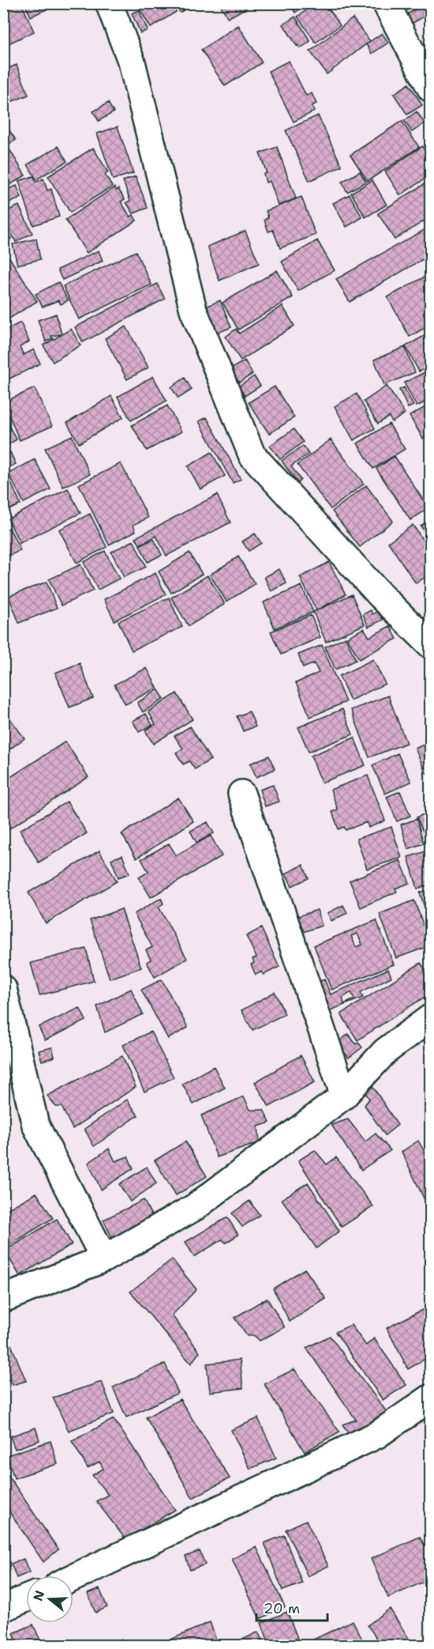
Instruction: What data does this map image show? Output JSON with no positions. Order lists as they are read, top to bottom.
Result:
{
  "scale_bar": "20 m",
  "north": "left"
}
